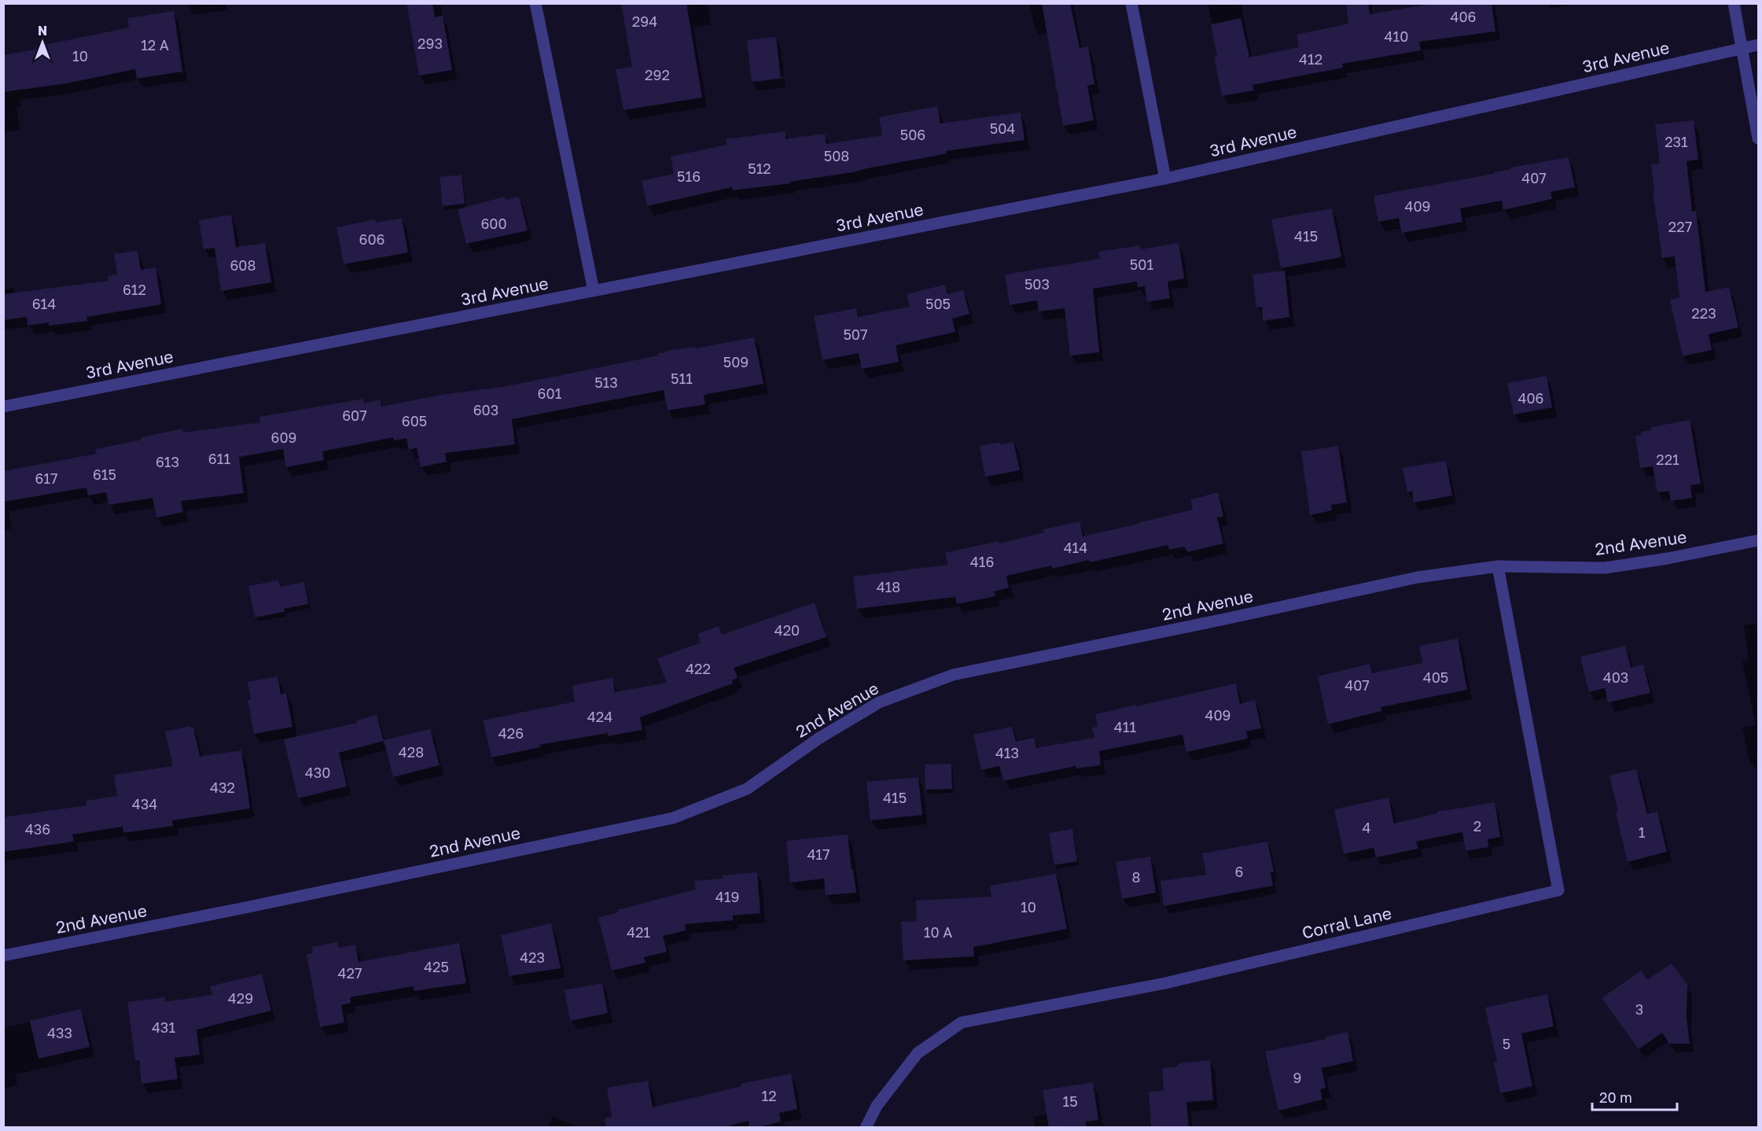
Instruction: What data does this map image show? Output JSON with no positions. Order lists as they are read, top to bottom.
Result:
{
  "streets": {
    "street": ["3rd Avenue", "2nd Avenue", "Corral Lane"]
  },
  "crossings": [
    ["2nd Avenue", "Corral Lane"]
  ],
  "house_numbers": [
    "406",
    "294",
    "410",
    "293",
    "12 A",
    "10",
    "412",
    "292",
    "504",
    "506",
    "231",
    "508",
    "512",
    "516",
    "407",
    "409",
    "600",
    "227",
    "415",
    "606",
    "501",
    "608",
    "503",
    "612",
    "614",
    "505",
    "223",
    "507",
    "509",
    "511",
    "513",
    "601",
    "406",
    "603",
    "607",
    "605",
    "609",
    "611",
    "221",
    "613",
    "615",
    "617",
    "414",
    "416",
    "418",
    "420",
    "422",
    "405",
    "403",
    "407",
    "409",
    "424",
    "411",
    "426",
    "428",
    "413",
    "430",
    "432",
    "415",
    "434",
    "2",
    "4",
    "436",
    "1",
    "417",
    "6",
    "8",
    "419",
    "10",
    "421",
    "10 A",
    "423",
    "425",
    "427",
    "429",
    "3",
    "431",
    "433",
    "5",
    "9",
    "12",
    "15"
  ],
  "scale_bar": "20 m",
  "north": "top"
}
